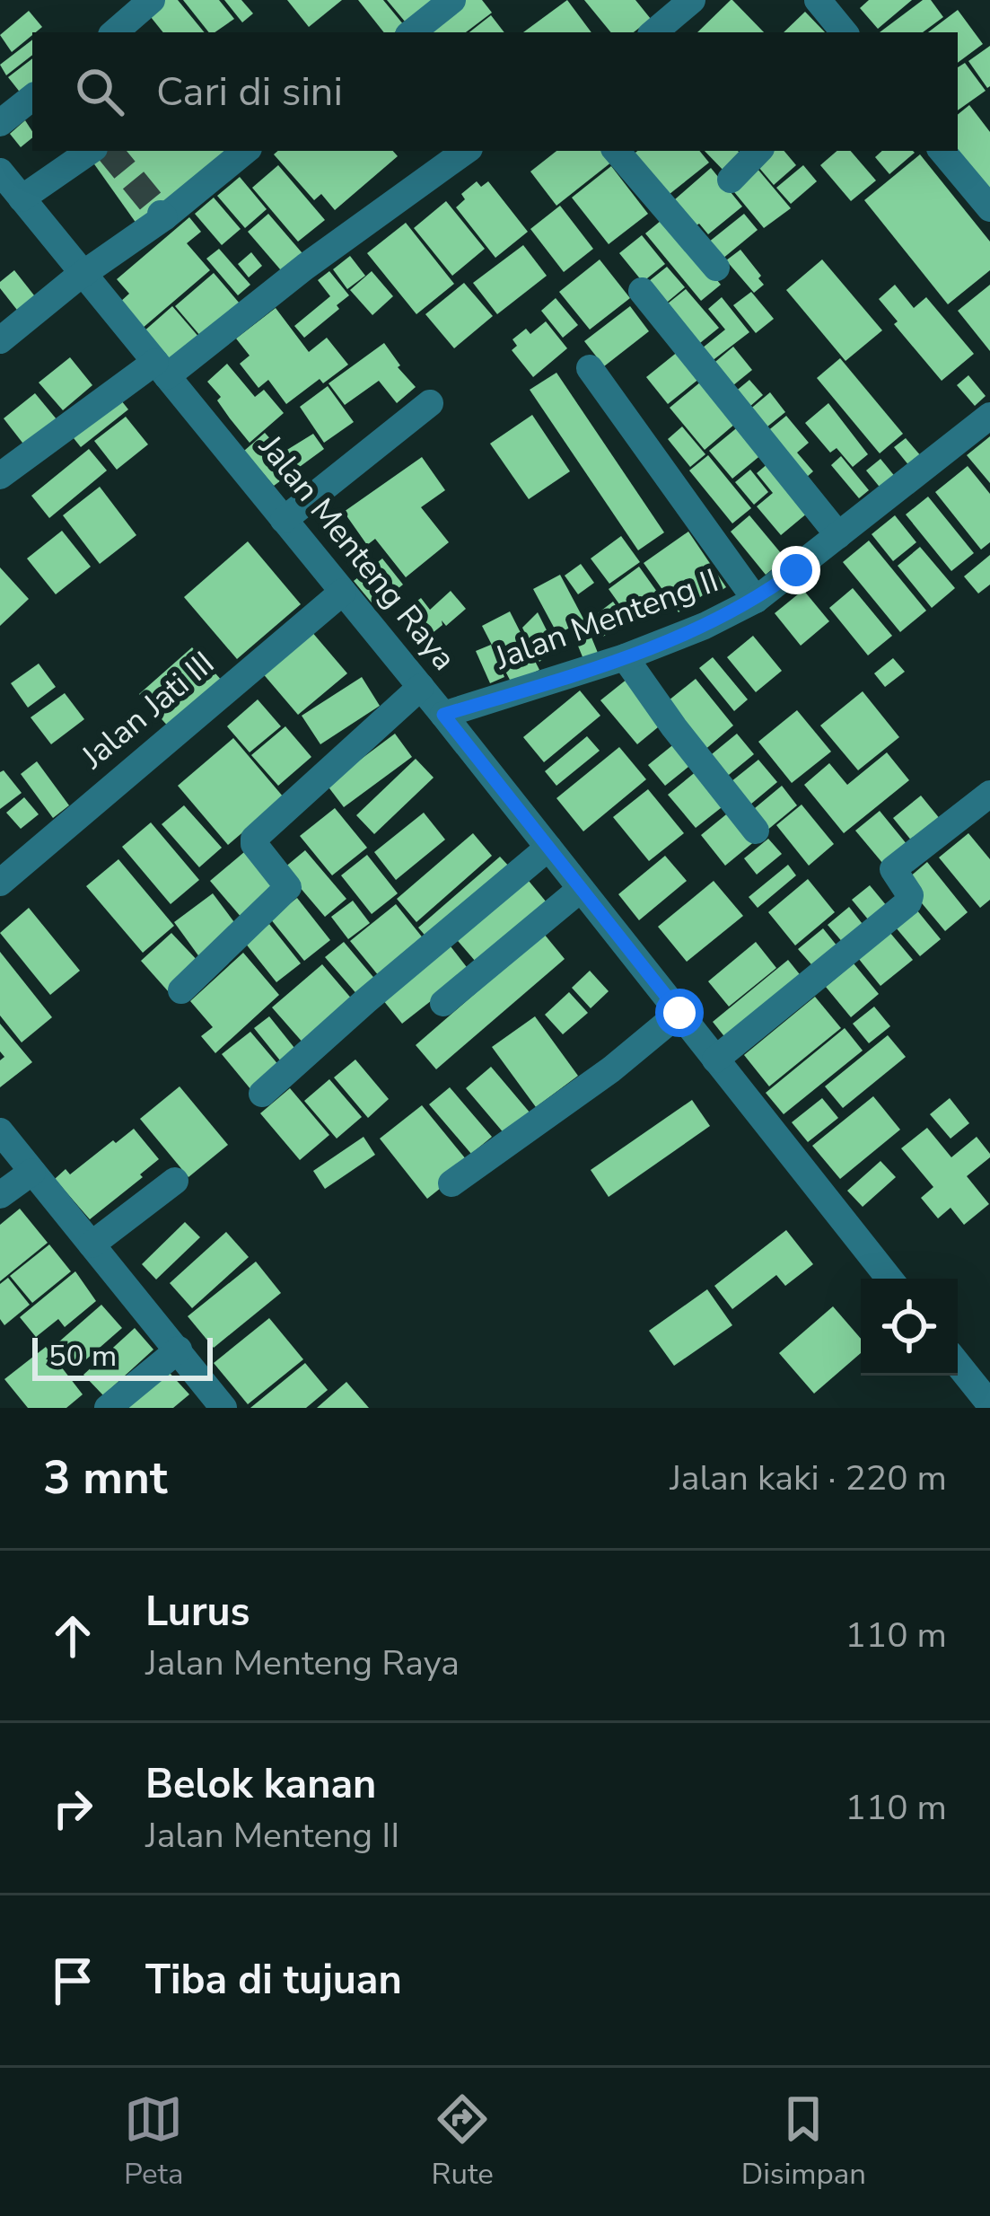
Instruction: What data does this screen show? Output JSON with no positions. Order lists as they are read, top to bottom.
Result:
{
  "streets": {
    "street": ["Jalan Menteng Raya", "Jalan Menteng II", "Jalan Jati III"]
  },
  "crossings": [
    ["Jalan Menteng Raya", "Jalan Menteng II"],
    ["Jalan Menteng Raya", "Jalan Jati III"]
  ],
  "scale_bar": "50 m",
  "page": {
    "search": "Cari di sini",
    "scale": "50 m",
    "heading": ["3 mnt", "Jalan kaki · 220 m"],
    "list": [
      ["Lurus", "Jalan Menteng Raya", "110 m"],
      ["Belok kanan", "Jalan Menteng II", "110 m"],
      "Tiba di tujuan"
    ],
    "nav": ["Peta", "Rute", "Disimpan"]
  }
}
